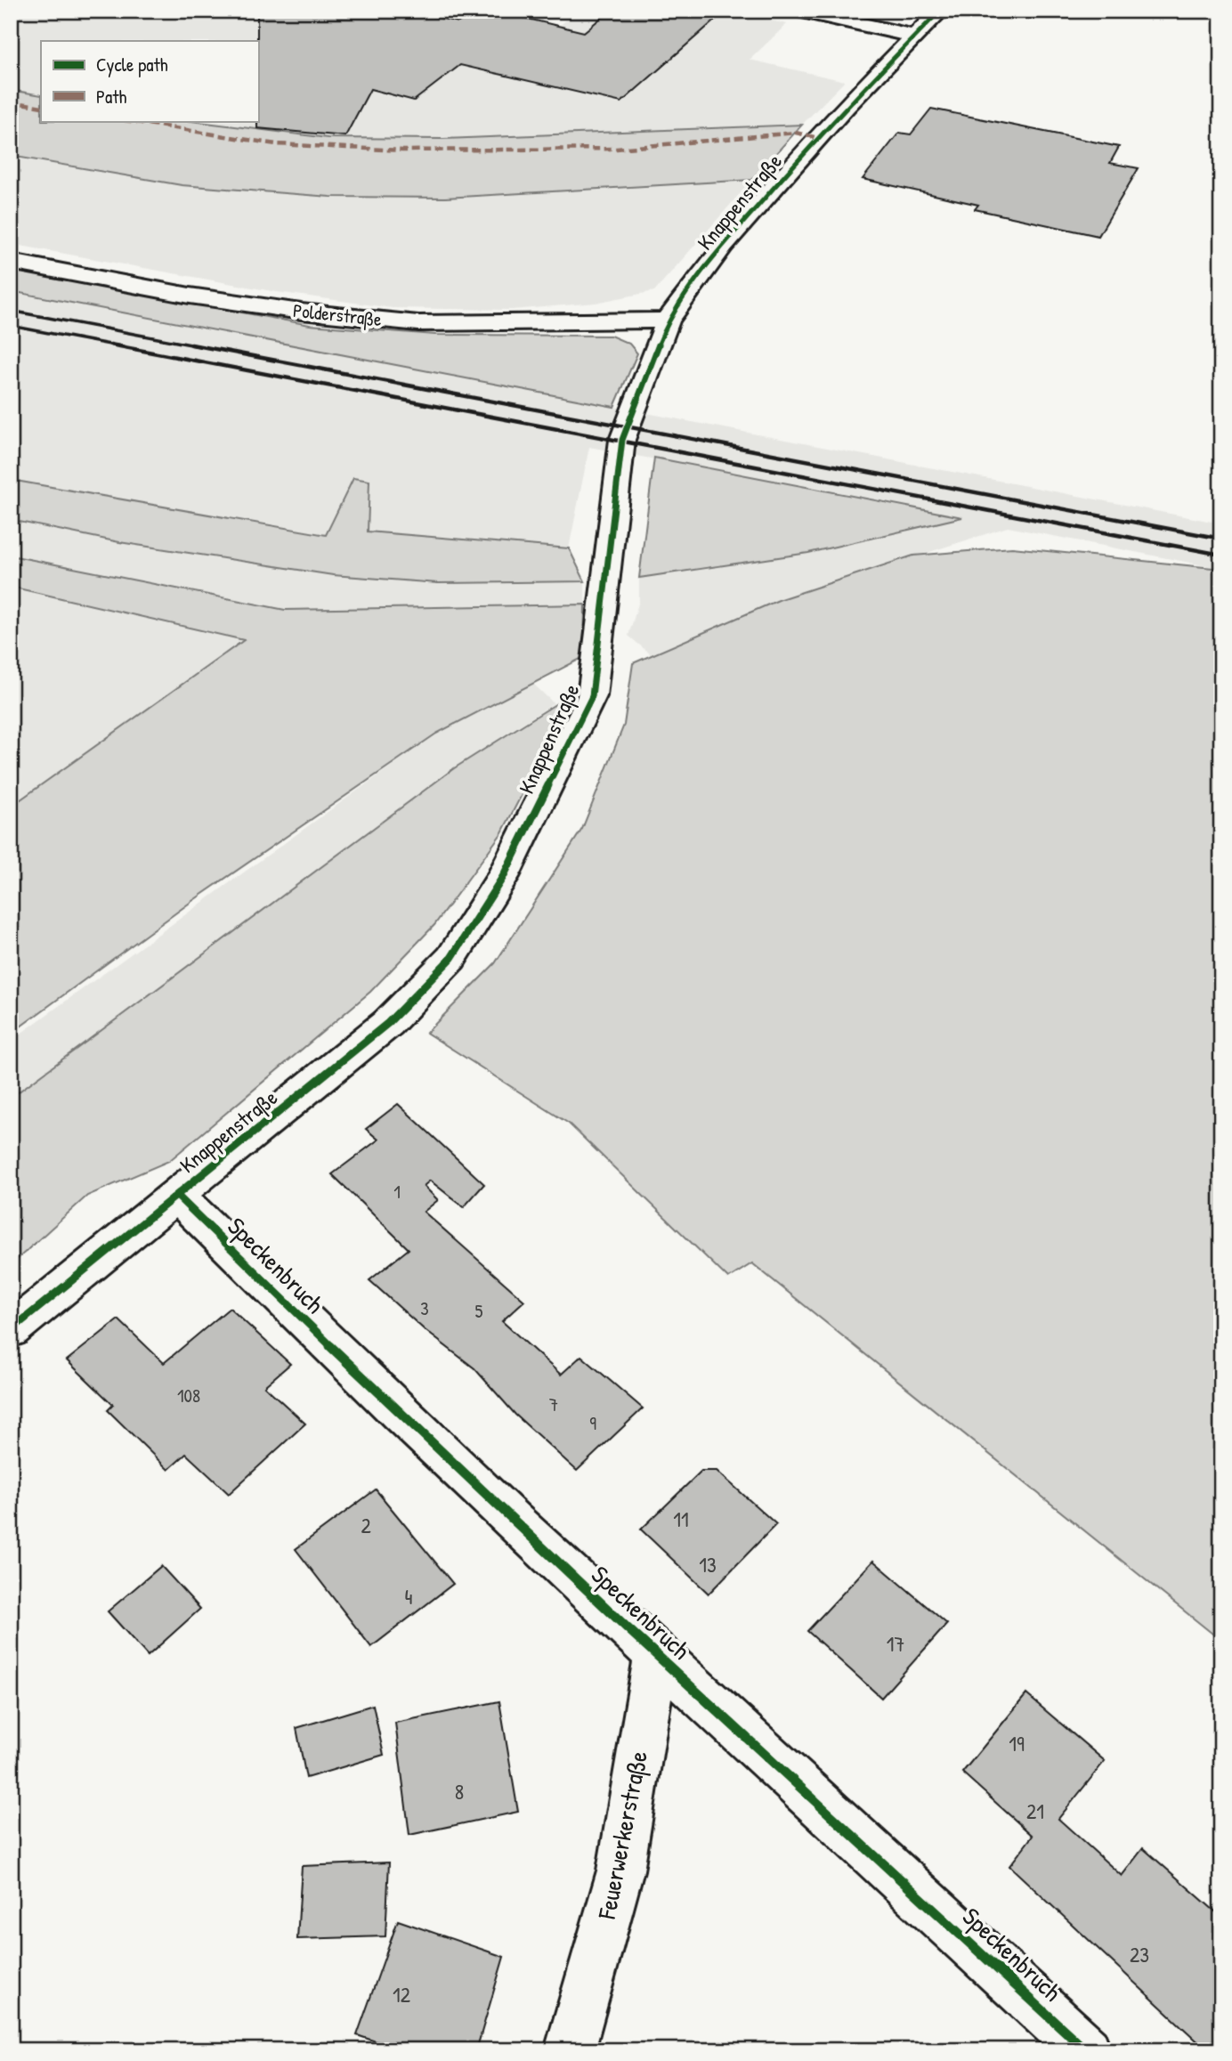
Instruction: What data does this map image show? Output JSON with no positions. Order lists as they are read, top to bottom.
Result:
{
  "streets": {
    "street": [
      "Knappenstraße",
      "Polderstraße",
      "Speckenbruch",
      "Feuerwerkerstraße"
    ]
  },
  "crossings": [
    ["Knappenstraße", "Polderstraße"],
    ["Knappenstraße", "Speckenbruch"],
    ["Speckenbruch", "Feuerwerkerstraße"]
  ],
  "house_numbers": [
    "1",
    "3",
    "5",
    "108",
    "7",
    "9",
    "11",
    "2",
    "13",
    "4",
    "17",
    "19",
    "8",
    "21",
    "23",
    "12"
  ],
  "legend": ["Cycle path", "Path"]
}
